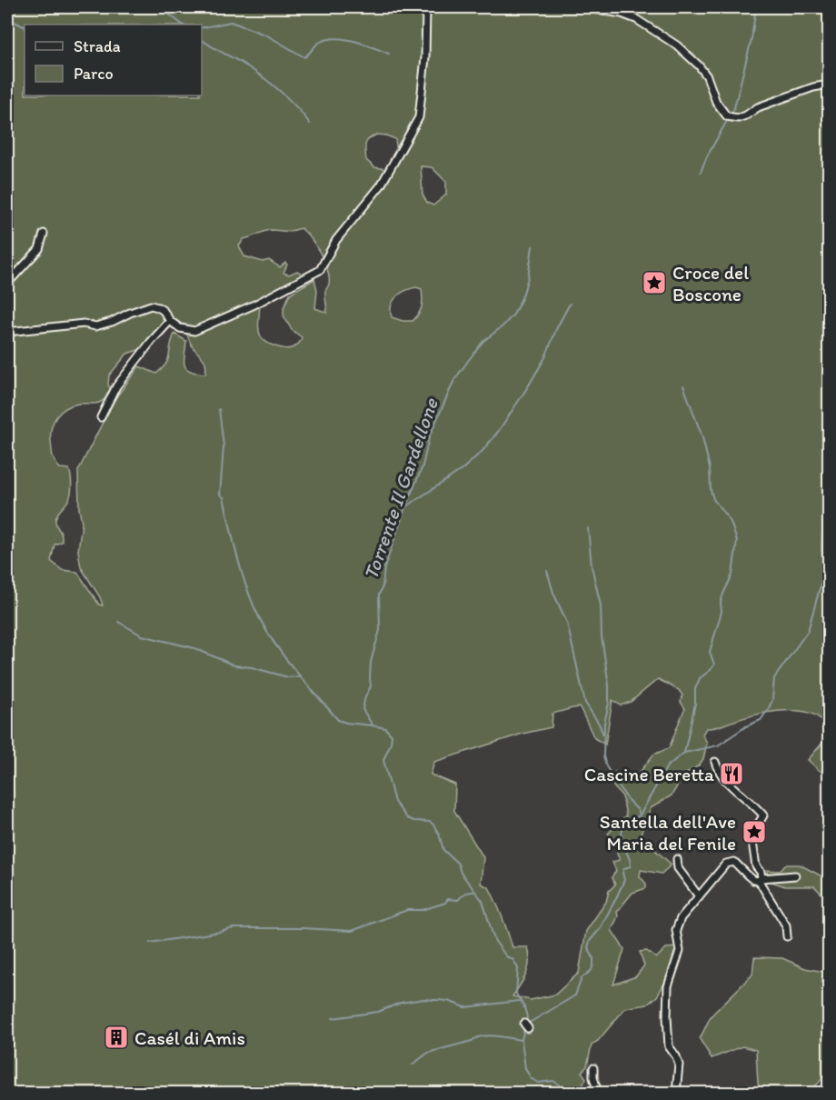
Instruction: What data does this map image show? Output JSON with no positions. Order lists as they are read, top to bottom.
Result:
{
  "water": ["Torrente Il Gardellone"],
  "places": {
    "place": ["Croce del Boscone", "Santella dell'Ave Maria del Fenile"],
    "restaurant": ["Cascine Beretta"],
    "building": ["Casél di Amis"]
  },
  "legend": ["Strada", "Parco"]
}
